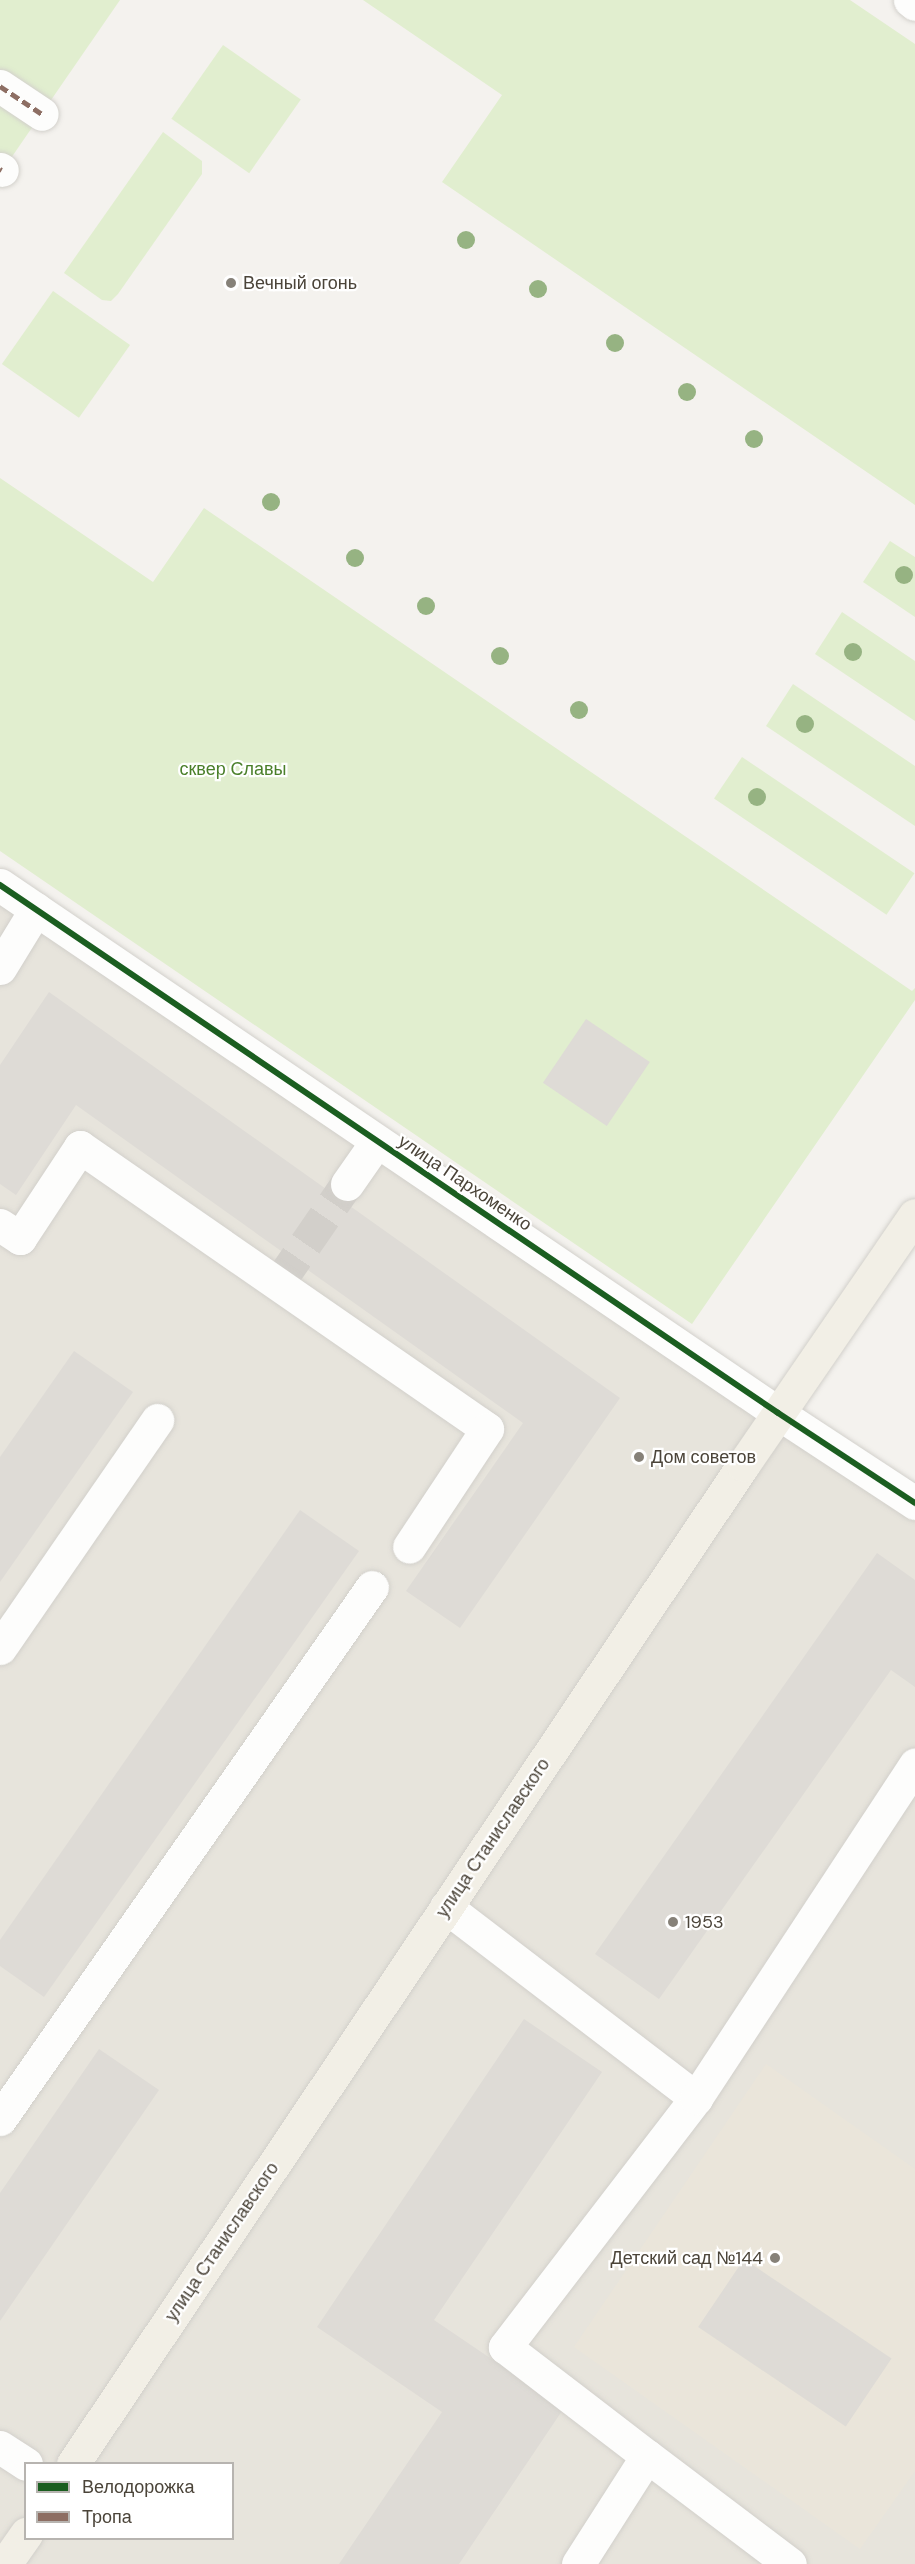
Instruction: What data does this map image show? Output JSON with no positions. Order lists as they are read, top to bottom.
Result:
{
  "streets": {
    "main road": ["улица Станиславского"],
    "street": ["улица Пархоменко"]
  },
  "crossings": [
    ["улица Пархоменко", "улица Станиславского"]
  ],
  "parks": ["сквер Славы"],
  "places": [
    "Вечный огонь",
    "Дом советов",
    "1953",
    "Детский сад №144"
  ],
  "legend": ["Велодорожка", "Тропа"]
}
